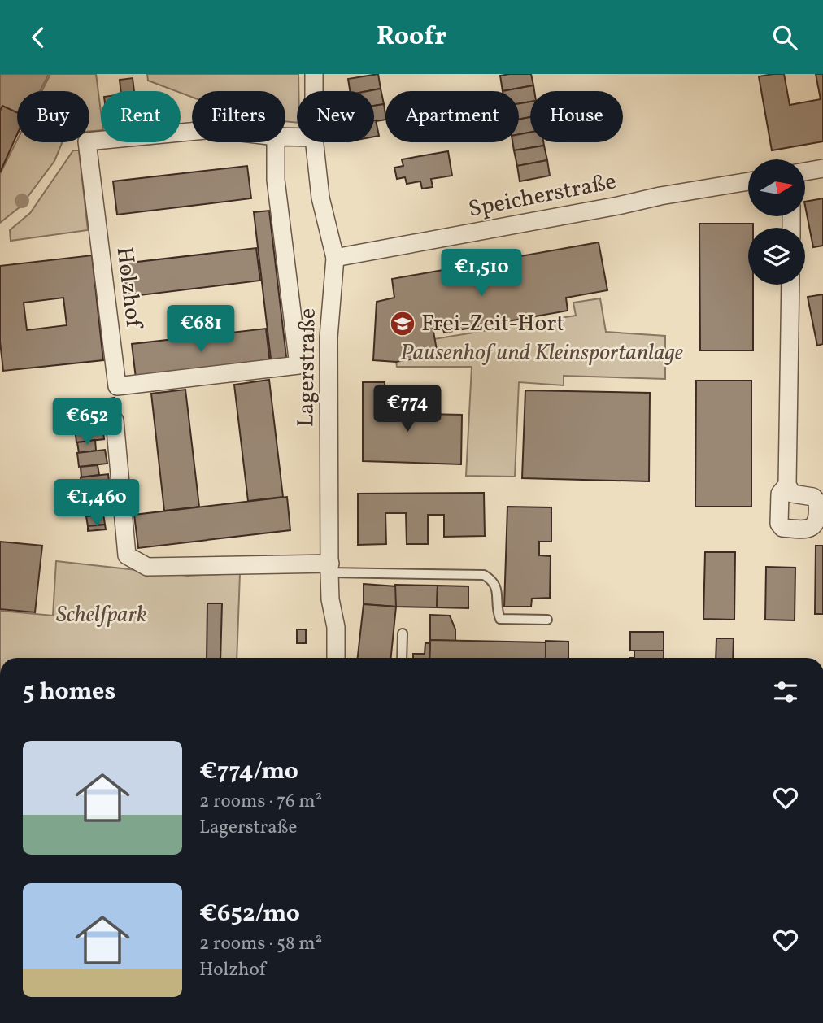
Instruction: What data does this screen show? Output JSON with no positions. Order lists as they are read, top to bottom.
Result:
{
  "streets": {
    "street": ["Speicherstraße", "Holzhof", "Lagerstraße"]
  },
  "crossings": [
    ["Speicherstraße", "Lagerstraße"]
  ],
  "parks": ["Pausenhof und Kleinsportanlage", "Schelfpark"],
  "places": {
    "school or university": ["Frei-Zeit-Hort"]
  },
  "north": "right",
  "page": {
    "header": "Roofr",
    "chip": [
      "Buy",
      "Rent",
      "Filters",
      "New",
      "Apartment",
      "House"
    ],
    "price": [
      "€1,510",
      "€681",
      "€774",
      "€652",
      "€1,460"
    ],
    "heading": "5 homes",
    "list": [
      {
        "name": "€774/mo",
        "note": "2 rooms · 76 m² · Lagerstraße"
      },
      {
        "name": "€652/mo",
        "note": "2 rooms · 58 m² · Holzhof"
      }
    ]
  }
}
